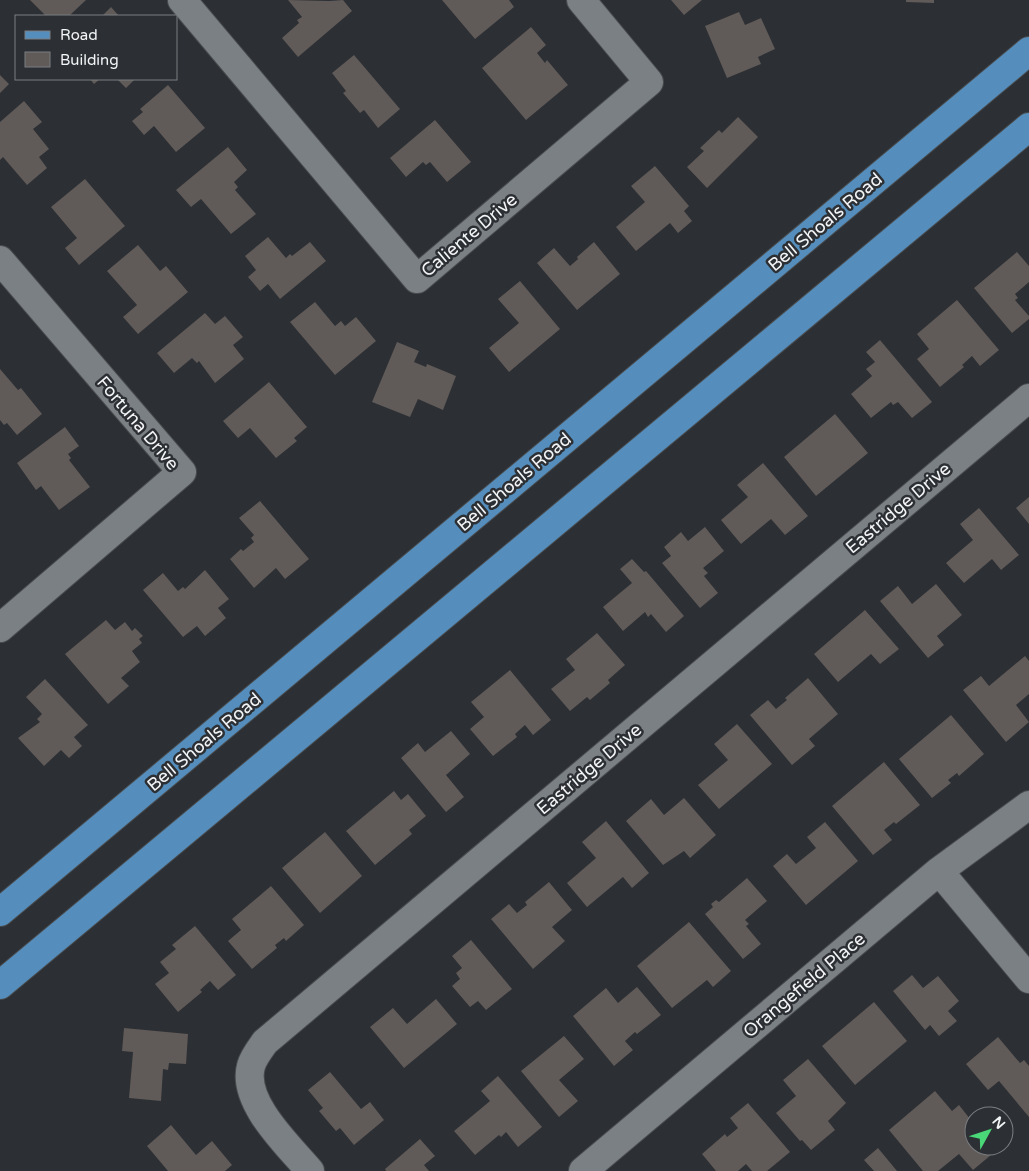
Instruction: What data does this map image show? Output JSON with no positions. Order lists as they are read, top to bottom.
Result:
{
  "streets": {
    "main road": ["Bell Shoals Road"],
    "street": [
      "Caliente Drive",
      "Fortuna Drive",
      "Eastridge Drive",
      "Orangefield Place"
    ]
  },
  "legend": ["Road", "Building"],
  "north": "top right"
}
